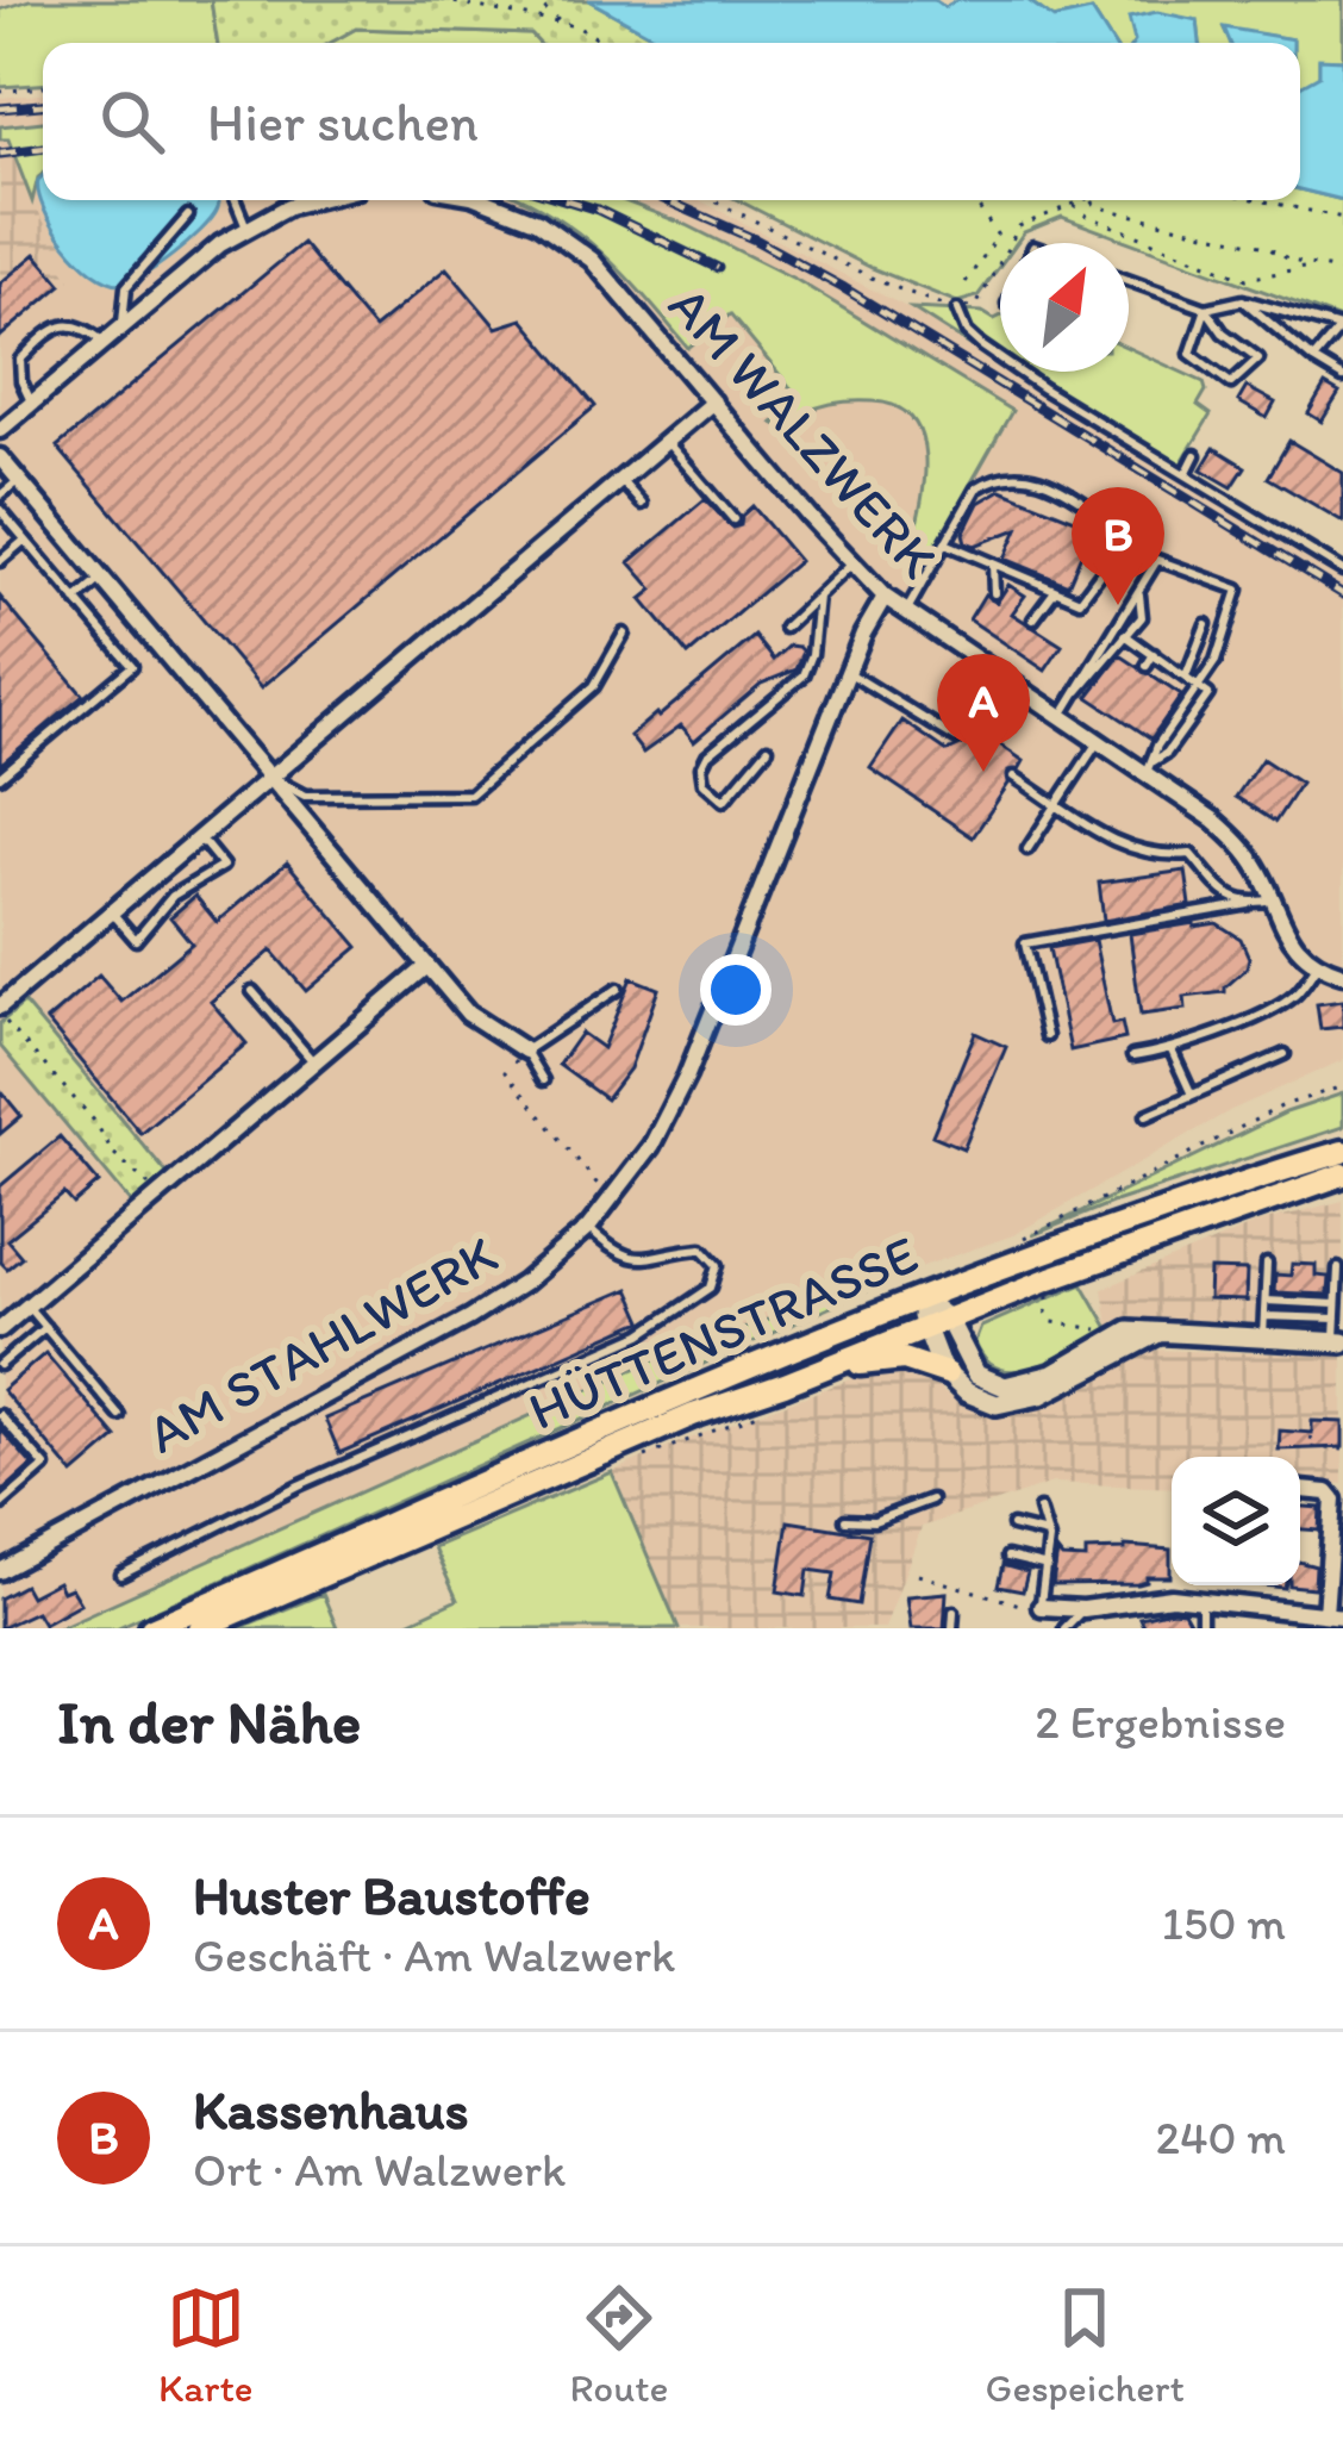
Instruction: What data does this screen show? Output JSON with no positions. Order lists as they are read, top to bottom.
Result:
{
  "streets": {
    "main road": ["HÜTTENSTRASSE"],
    "street": ["AM WALZWERK", "AM STAHLWERK"]
  },
  "crossings": [
    ["AM WALZWERK", "AM STAHLWERK"]
  ],
  "north": "top right",
  "page": {
    "search": "Hier suchen",
    "pins": ["B", "A"],
    "heading": ["In der Nähe", "2 Ergebnisse"],
    "list": [
      {
        "mark": "A",
        "name": "Huster Baustoffe",
        "note": "Geschäft · Am Walzwerk",
        "value": "150 m"
      },
      {
        "mark": "B",
        "name": "Kassenhaus",
        "note": "Ort · Am Walzwerk",
        "value": "240 m"
      }
    ],
    "nav": ["Karte", "Route", "Gespeichert"]
  }
}
